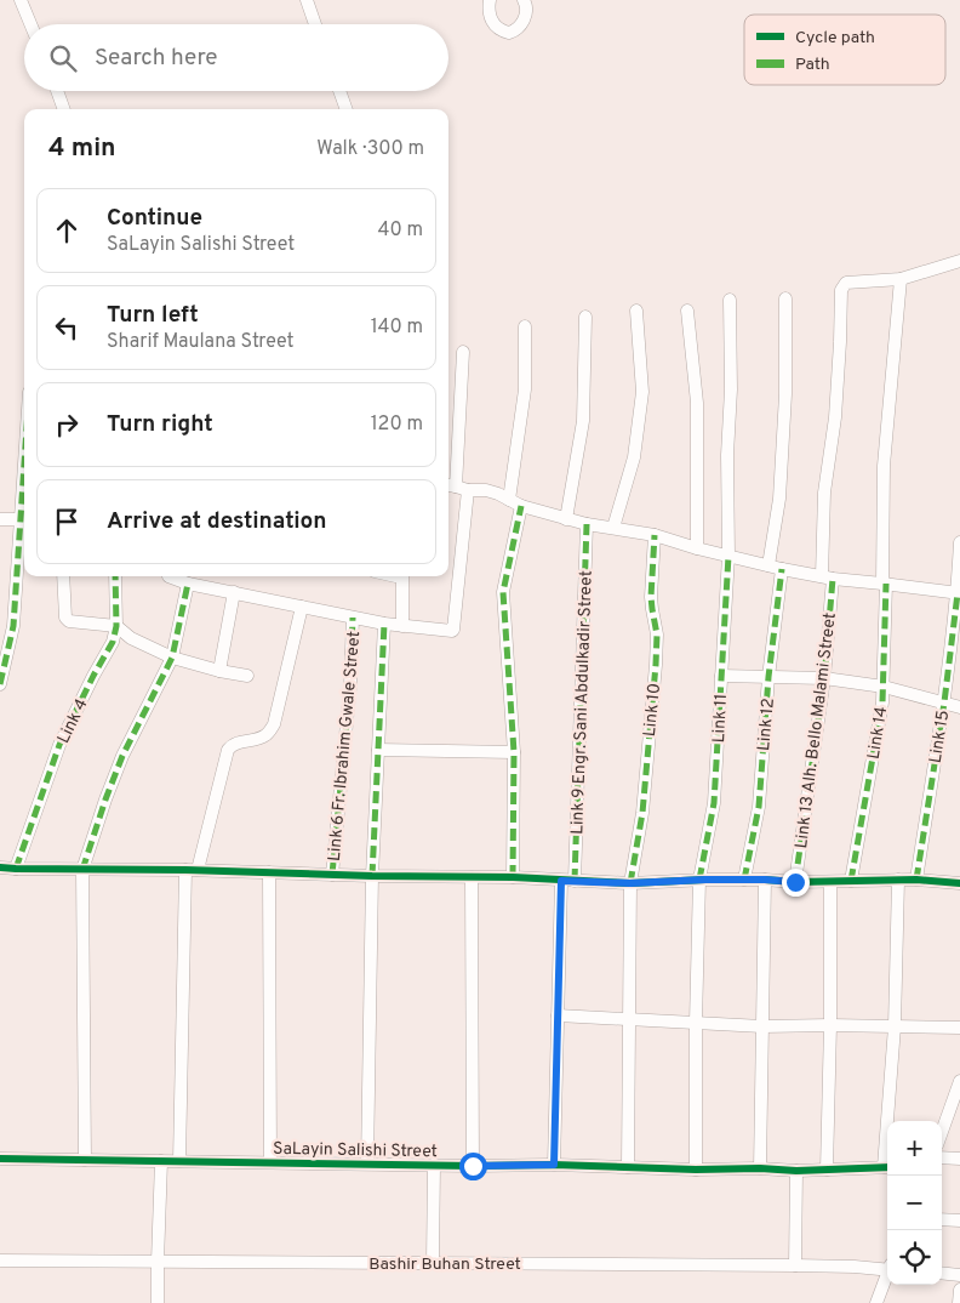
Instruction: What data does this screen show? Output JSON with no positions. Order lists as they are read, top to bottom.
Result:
{
  "streets": {
    "street": [
      "Link 9 Engr. Sani Abdulkadir Street",
      "Link 10",
      "Link 11",
      "Link 4",
      "Link 12",
      "Link 13 Alh. Bello Malami Street",
      "Link 14",
      "Link 15",
      "Link 6 Fr. Ibrahim Gwale Street",
      "SaLayin Salishi Street",
      "Bashir Buhan Street"
    ]
  },
  "crossings": [
    ["Link 9 Engr. Sani Abdulkadir Street", "SaLayin Salishi Street"],
    ["Link 10", "SaLayin Salishi Street"],
    ["Link 11", "SaLayin Salishi Street"],
    ["Link 13 Alh. Bello Malami Street", "Link 14"]
  ],
  "legend": ["Cycle path", "Path"],
  "page": {
    "search": "Search here",
    "heading": ["4 min", "Walk · 300 m"],
    "list": [
      ["Continue", "SaLayin Salishi Street", "40 m"],
      ["Turn left", "Sharif Maulana Street", "140 m"],
      ["Turn right", "120 m"],
      "Arrive at destination"
    ],
    "map_buttons": ["+", "−"]
  }
}
